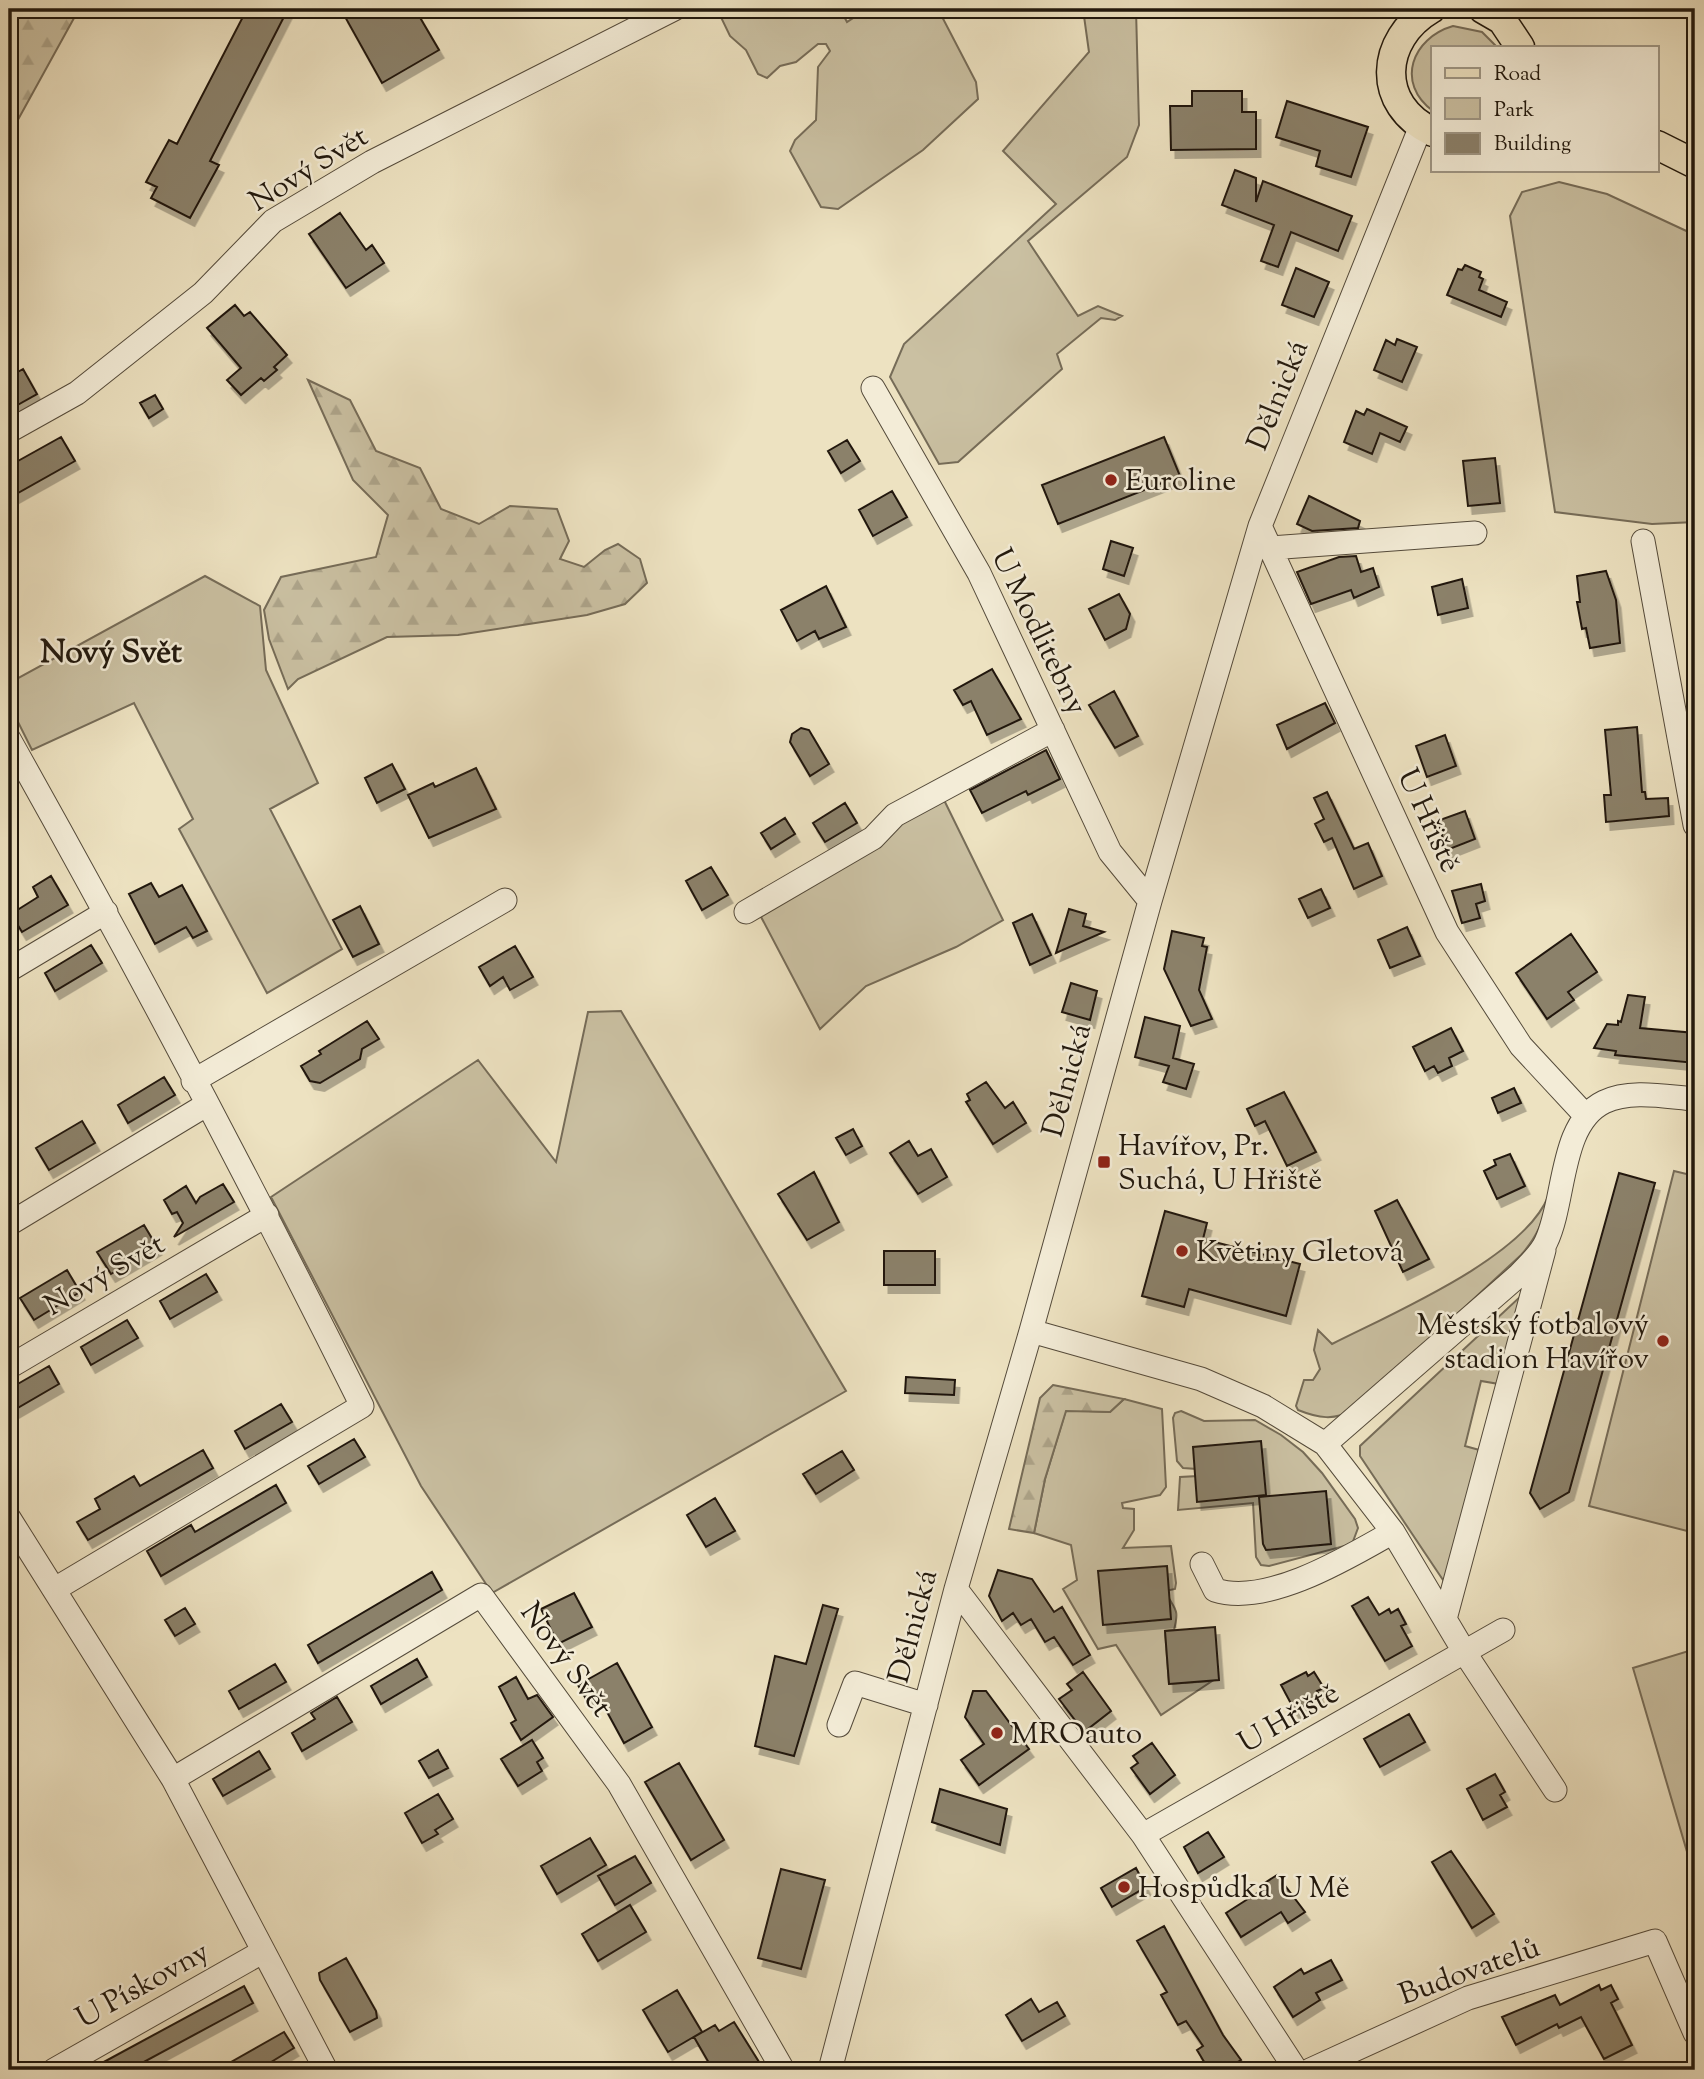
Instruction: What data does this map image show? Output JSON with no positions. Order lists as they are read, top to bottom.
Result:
{
  "streets": {
    "street": [
      "Nový Svět",
      "Dělnická",
      "U Modlitebny",
      "U Hřiště",
      "Budovatelů",
      "U Pískovny"
    ]
  },
  "crossings": [
    ["Dělnická", "U Modlitebny"],
    ["Dělnická", "U Hřiště"]
  ],
  "districts": ["Nový Svět"],
  "places": {
    "other": [
      "Euroline",
      "Květiny Gletová",
      "Městský fotbalový stadion Havířov",
      "MROauto",
      "Hospůdka U Mě"
    ],
    "transit": ["Havířov, Pr. Suchá, U Hřiště"]
  },
  "legend": ["Road", "Park", "Building"]
}
